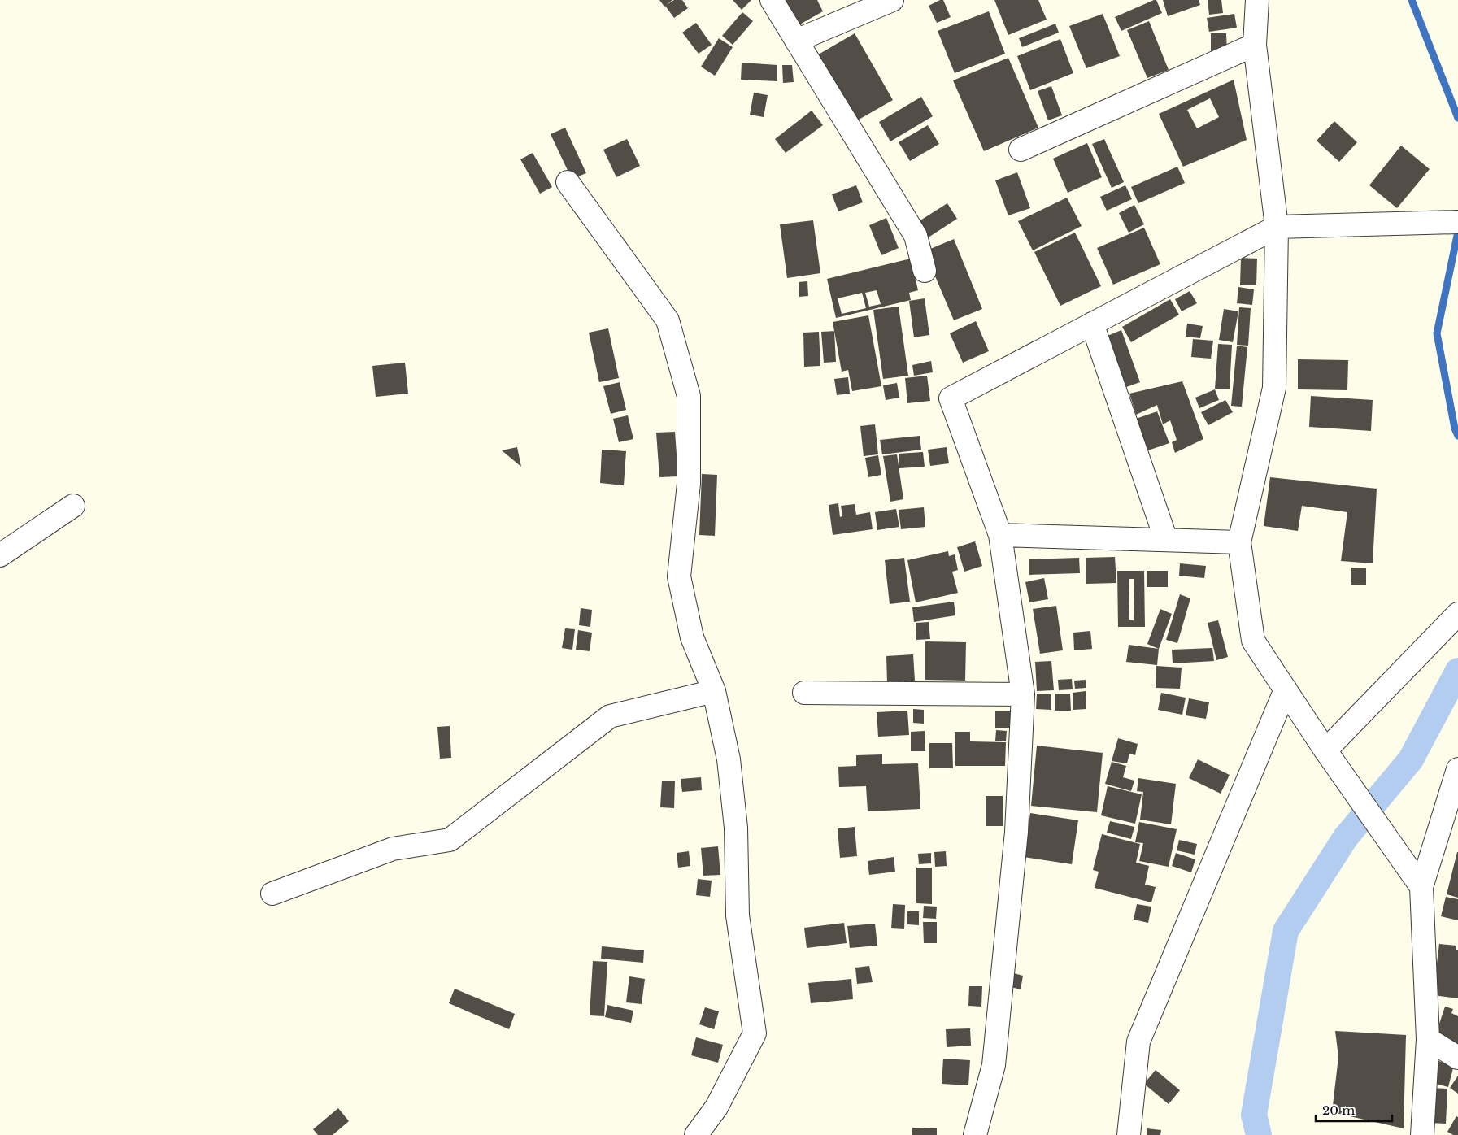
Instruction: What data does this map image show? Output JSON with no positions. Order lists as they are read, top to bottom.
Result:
{
  "scale_bar": "20 m"
}
